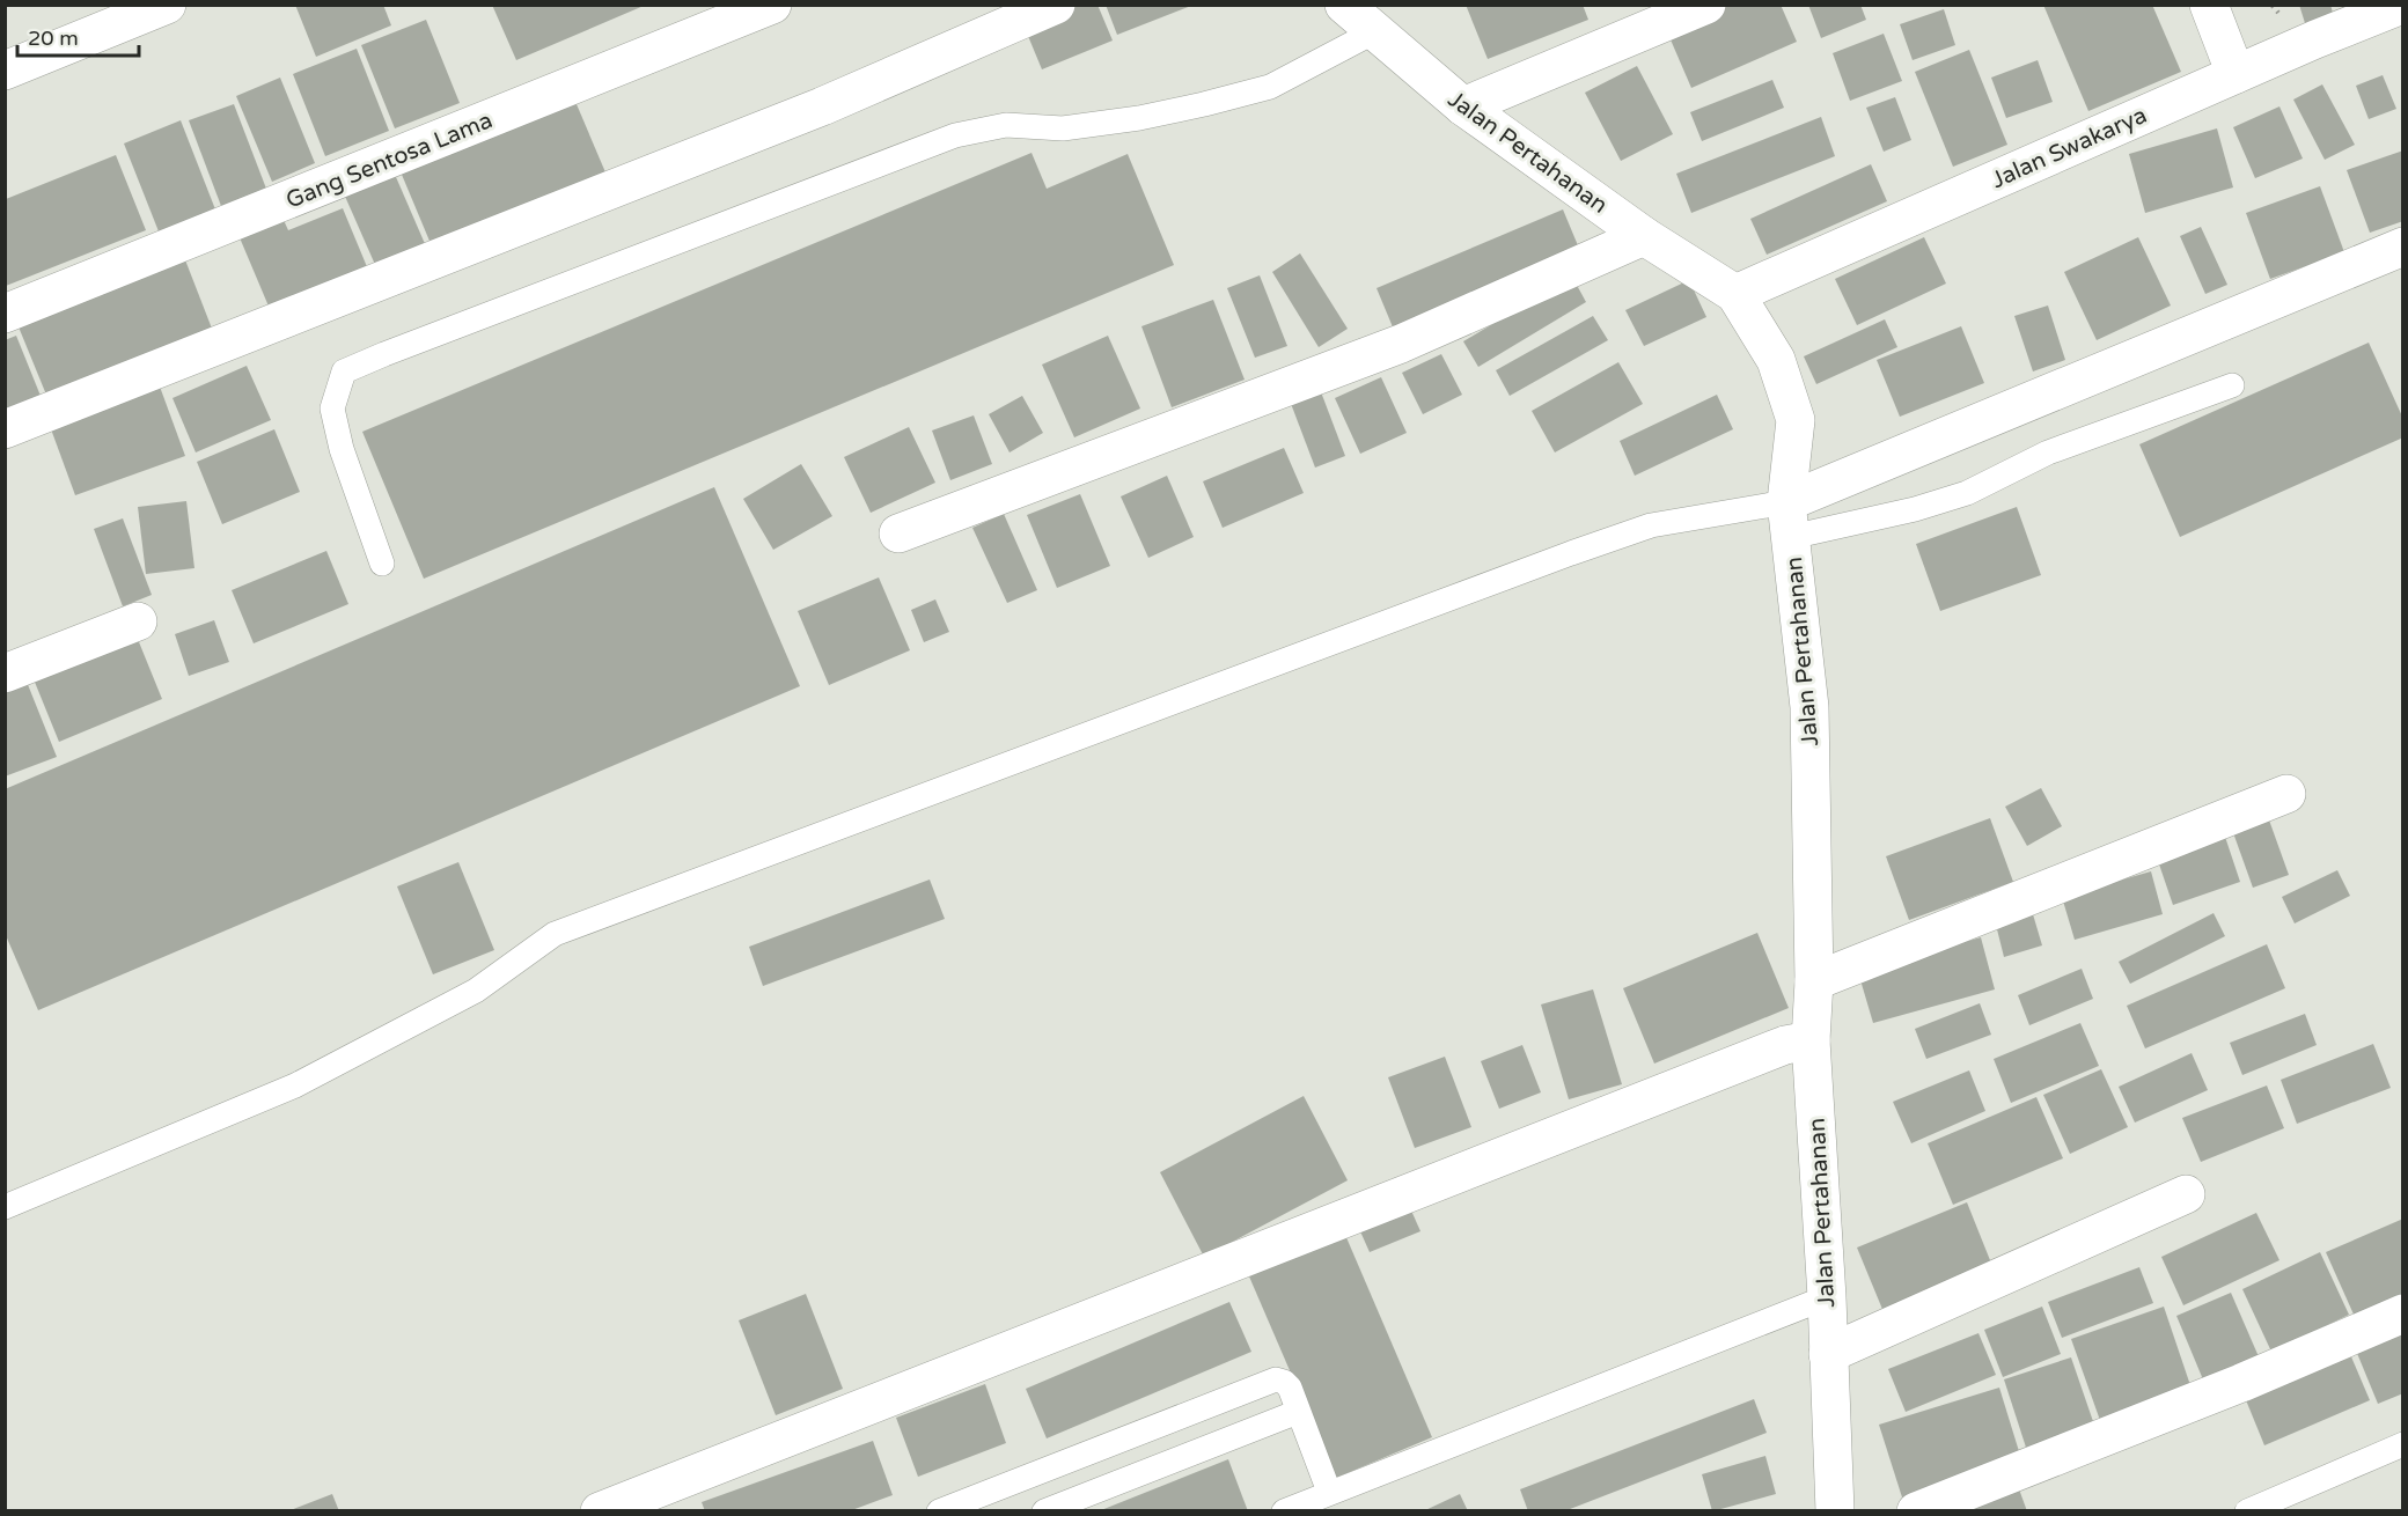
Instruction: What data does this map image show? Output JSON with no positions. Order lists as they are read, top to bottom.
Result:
{
  "streets": {
    "street": ["Jalan Swakarya", "Jalan Pertahanan", "Gang Sentosa Lama"]
  },
  "crossings": [
    ["Jalan Swakarya", "Jalan Pertahanan"]
  ],
  "scale_bar": "20 m"
}
